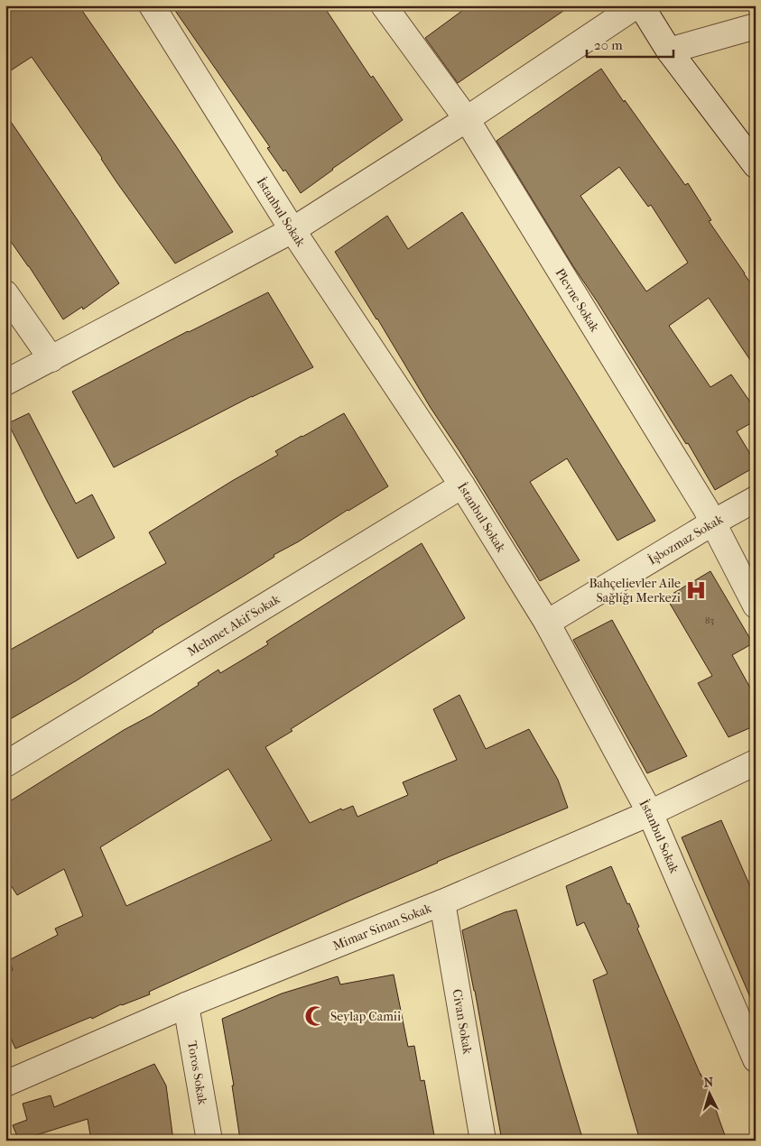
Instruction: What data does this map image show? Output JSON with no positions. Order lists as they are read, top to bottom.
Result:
{
  "streets": {
    "street": [
      "İstanbul Sokak",
      "Plevne Sokak",
      "İşbozmaz Sokak",
      "Mehmet Akif Sokak",
      "Mimar Sinan Sokak",
      "Civan Sokak",
      "Toros Sokak"
    ]
  },
  "crossings": [
    ["İstanbul Sokak", "İşbozmaz Sokak"],
    ["İstanbul Sokak", "Mehmet Akif Sokak"],
    ["İstanbul Sokak", "Mimar Sinan Sokak"],
    ["Plevne Sokak", "İşbozmaz Sokak"],
    ["Mimar Sinan Sokak", "Civan Sokak"],
    ["Mimar Sinan Sokak", "Toros Sokak"]
  ],
  "places": {
    "hospital": ["Bahçelievler Aile Sağlığı Merkezi"],
    "mosque": ["Seylap Camii"]
  },
  "house_numbers": ["83"],
  "scale_bar": "20 m",
  "north": "top"
}
